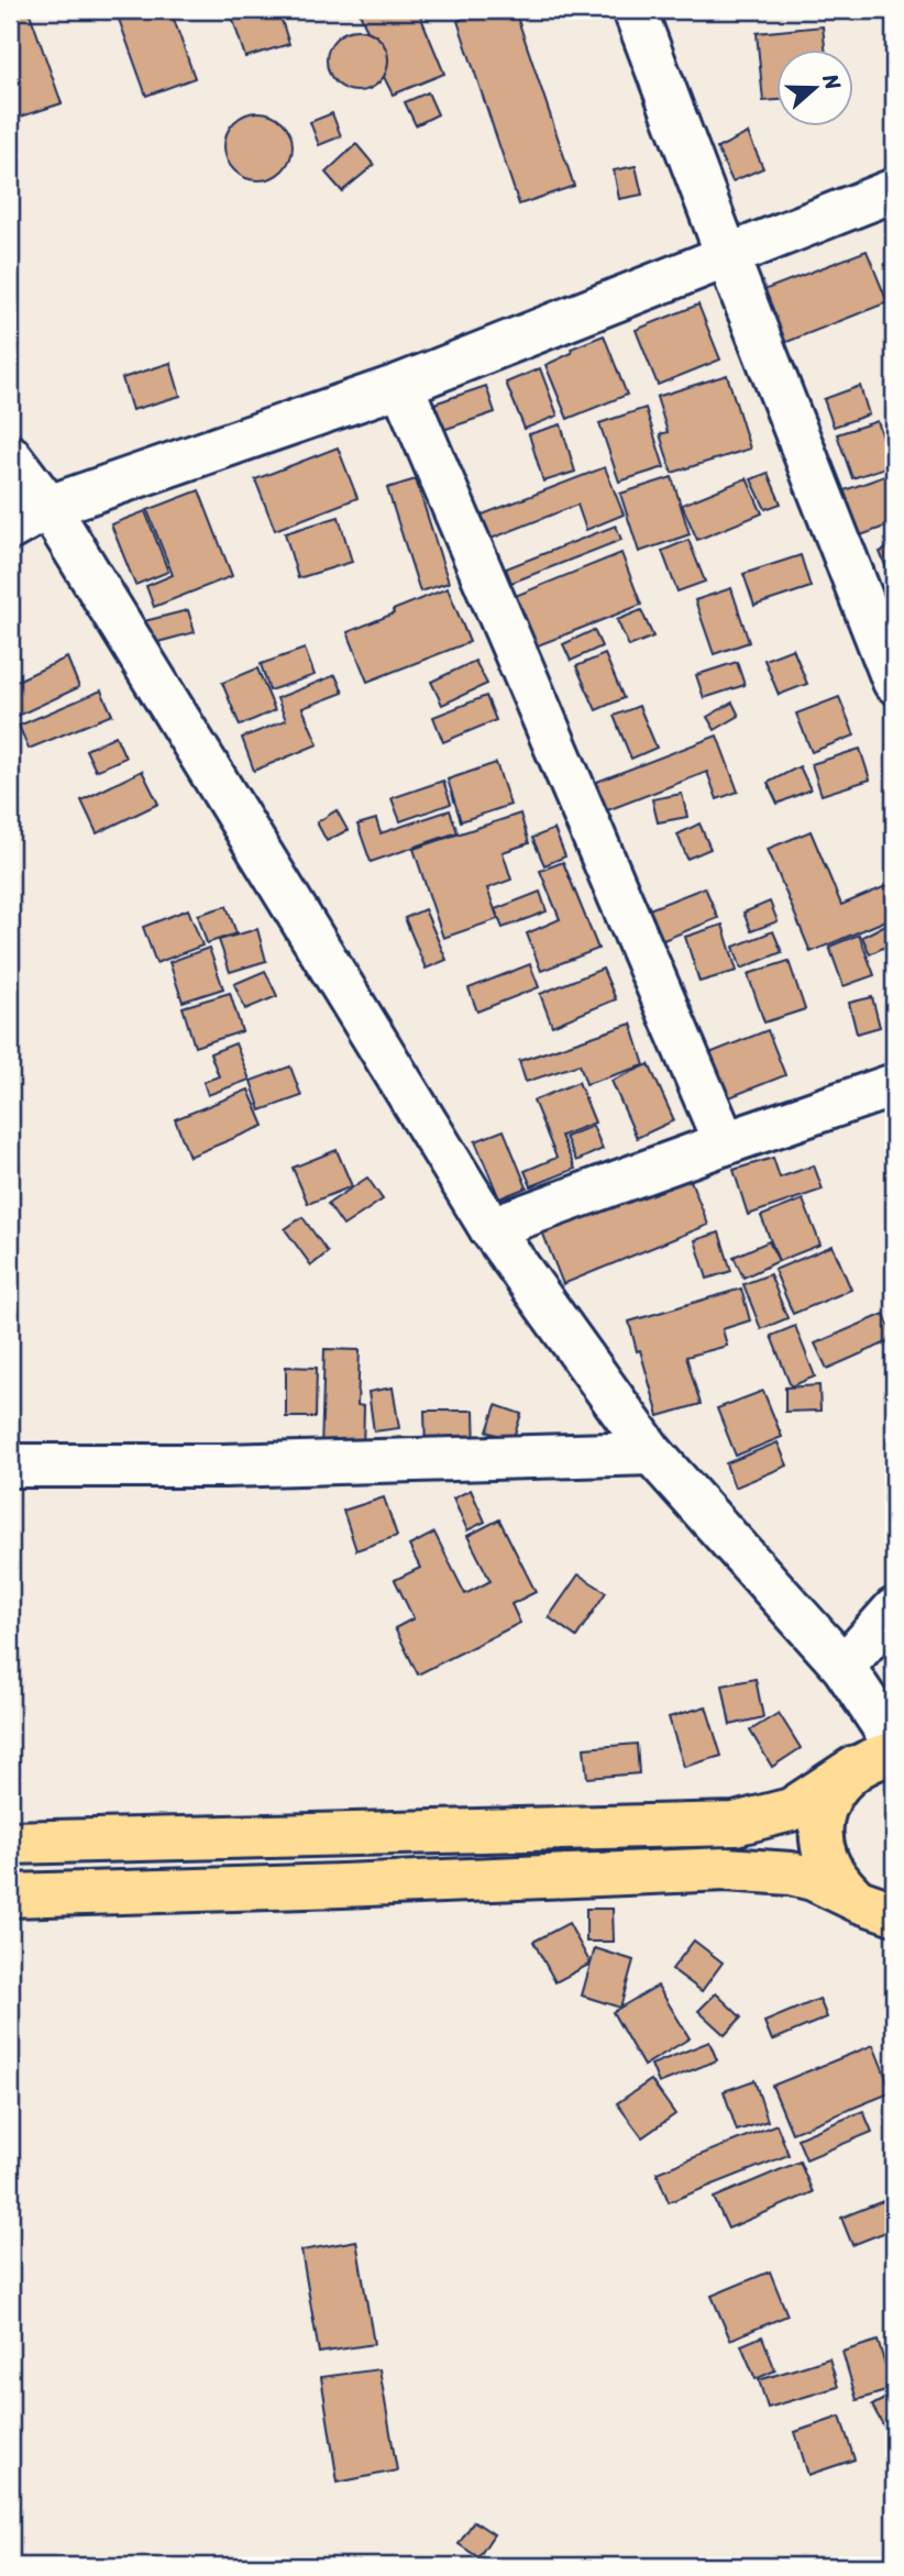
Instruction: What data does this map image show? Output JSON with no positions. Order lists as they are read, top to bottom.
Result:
{
  "north": "right"
}
